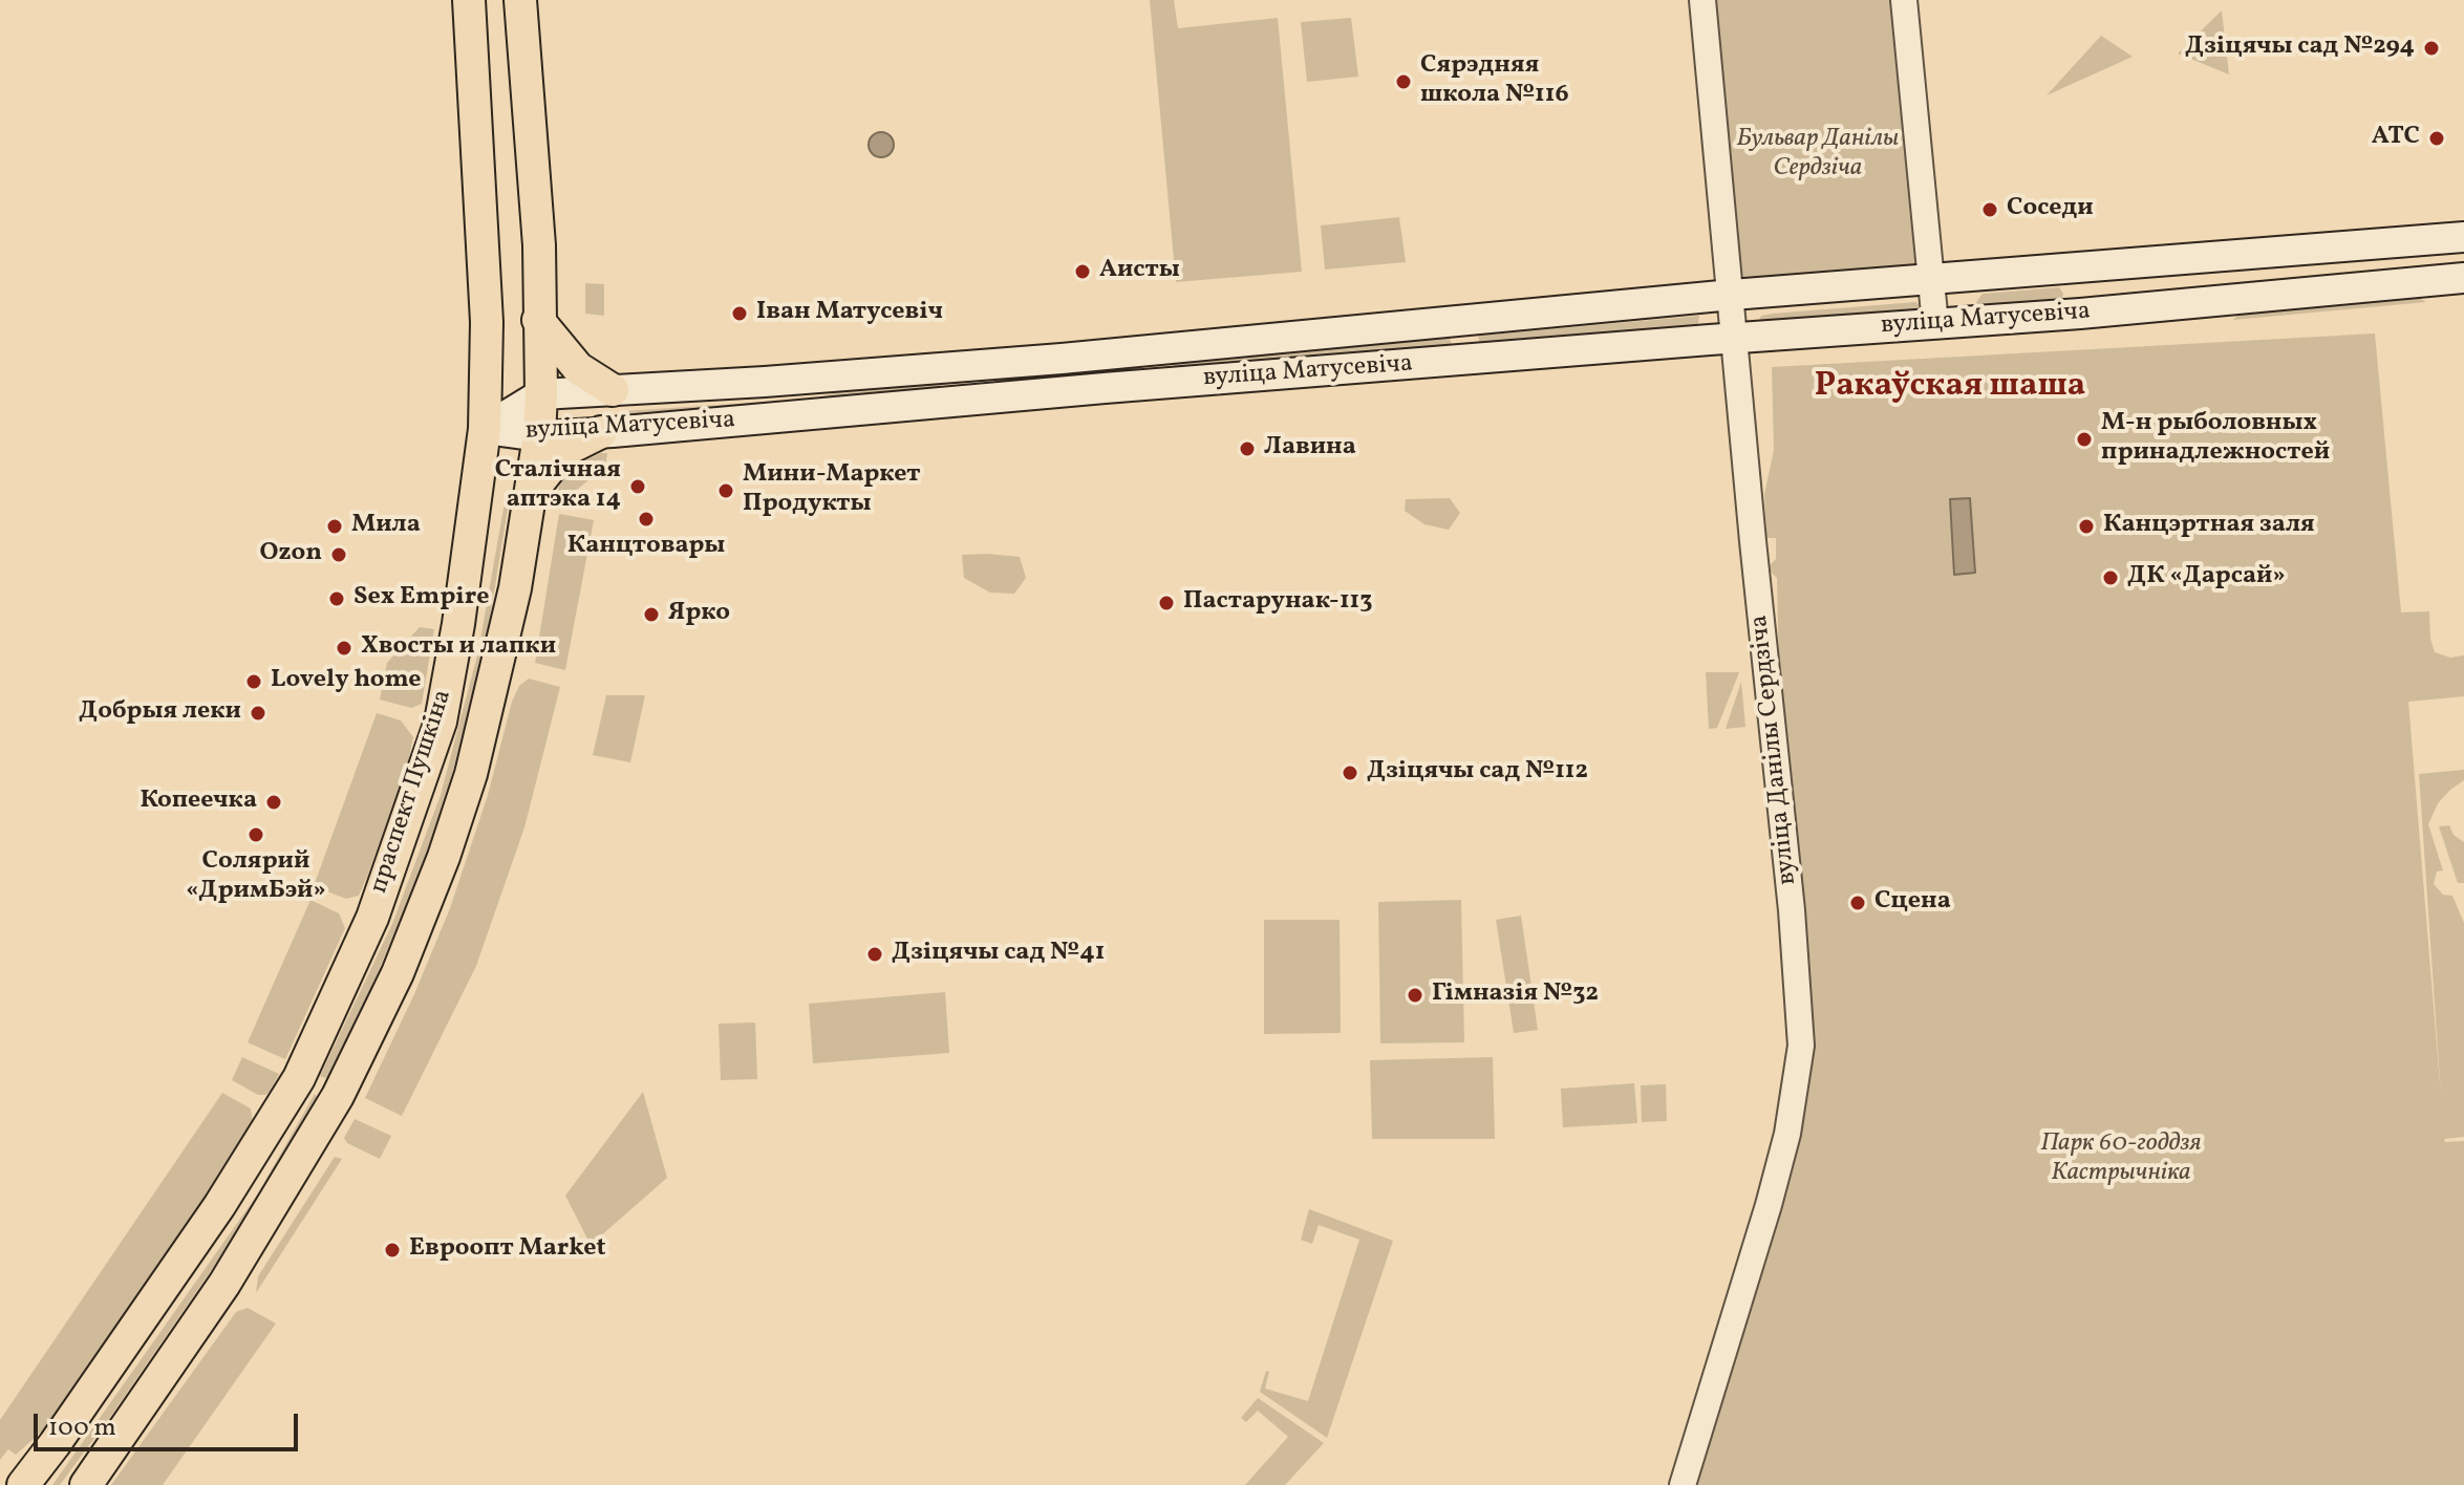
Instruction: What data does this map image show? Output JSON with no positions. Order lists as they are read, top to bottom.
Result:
{
  "streets": {
    "main road": ["вуліца Матусевіча", "праспект Пушкіна"],
    "street": ["вуліца Данілы Сердзіча"]
  },
  "crossings": [
    ["вуліца Матусевіча", "вуліца Данілы Сердзіча"],
    ["вуліца Матусевіча", "праспект Пушкіна"]
  ],
  "districts": ["Ракаўская шаша"],
  "parks": ["Бульвар Данілы Сердзіча", "Парк 60-годдзя Кастрычніка"],
  "places": [
    "Дзіцячы сад №294",
    "Сярэдняя школа №116",
    "АТС",
    "Соседи",
    "Аисты",
    "Іван Матусевіч",
    "М-н рыболовных принадлежностей",
    "Лавина",
    "Сталічная аптэка 14",
    "Мини-Маркет Продукты",
    "Канцтовары",
    "Мила",
    "Канцэртная заля",
    "Ozon",
    "ДК «Дарсай»",
    "Sex Empire",
    "Пастарунак-113",
    "Ярко",
    "Хвосты и лапки",
    "Lovely home",
    "Добрыя леки",
    "Дзіцячы сад №112",
    "Копеечка",
    "Солярий «ДримБэй»",
    "Сцена",
    "Дзіцячы сад №41",
    "Гімназія №32",
    "Евроопт Market"
  ],
  "scale_bar": "100 m"
}
